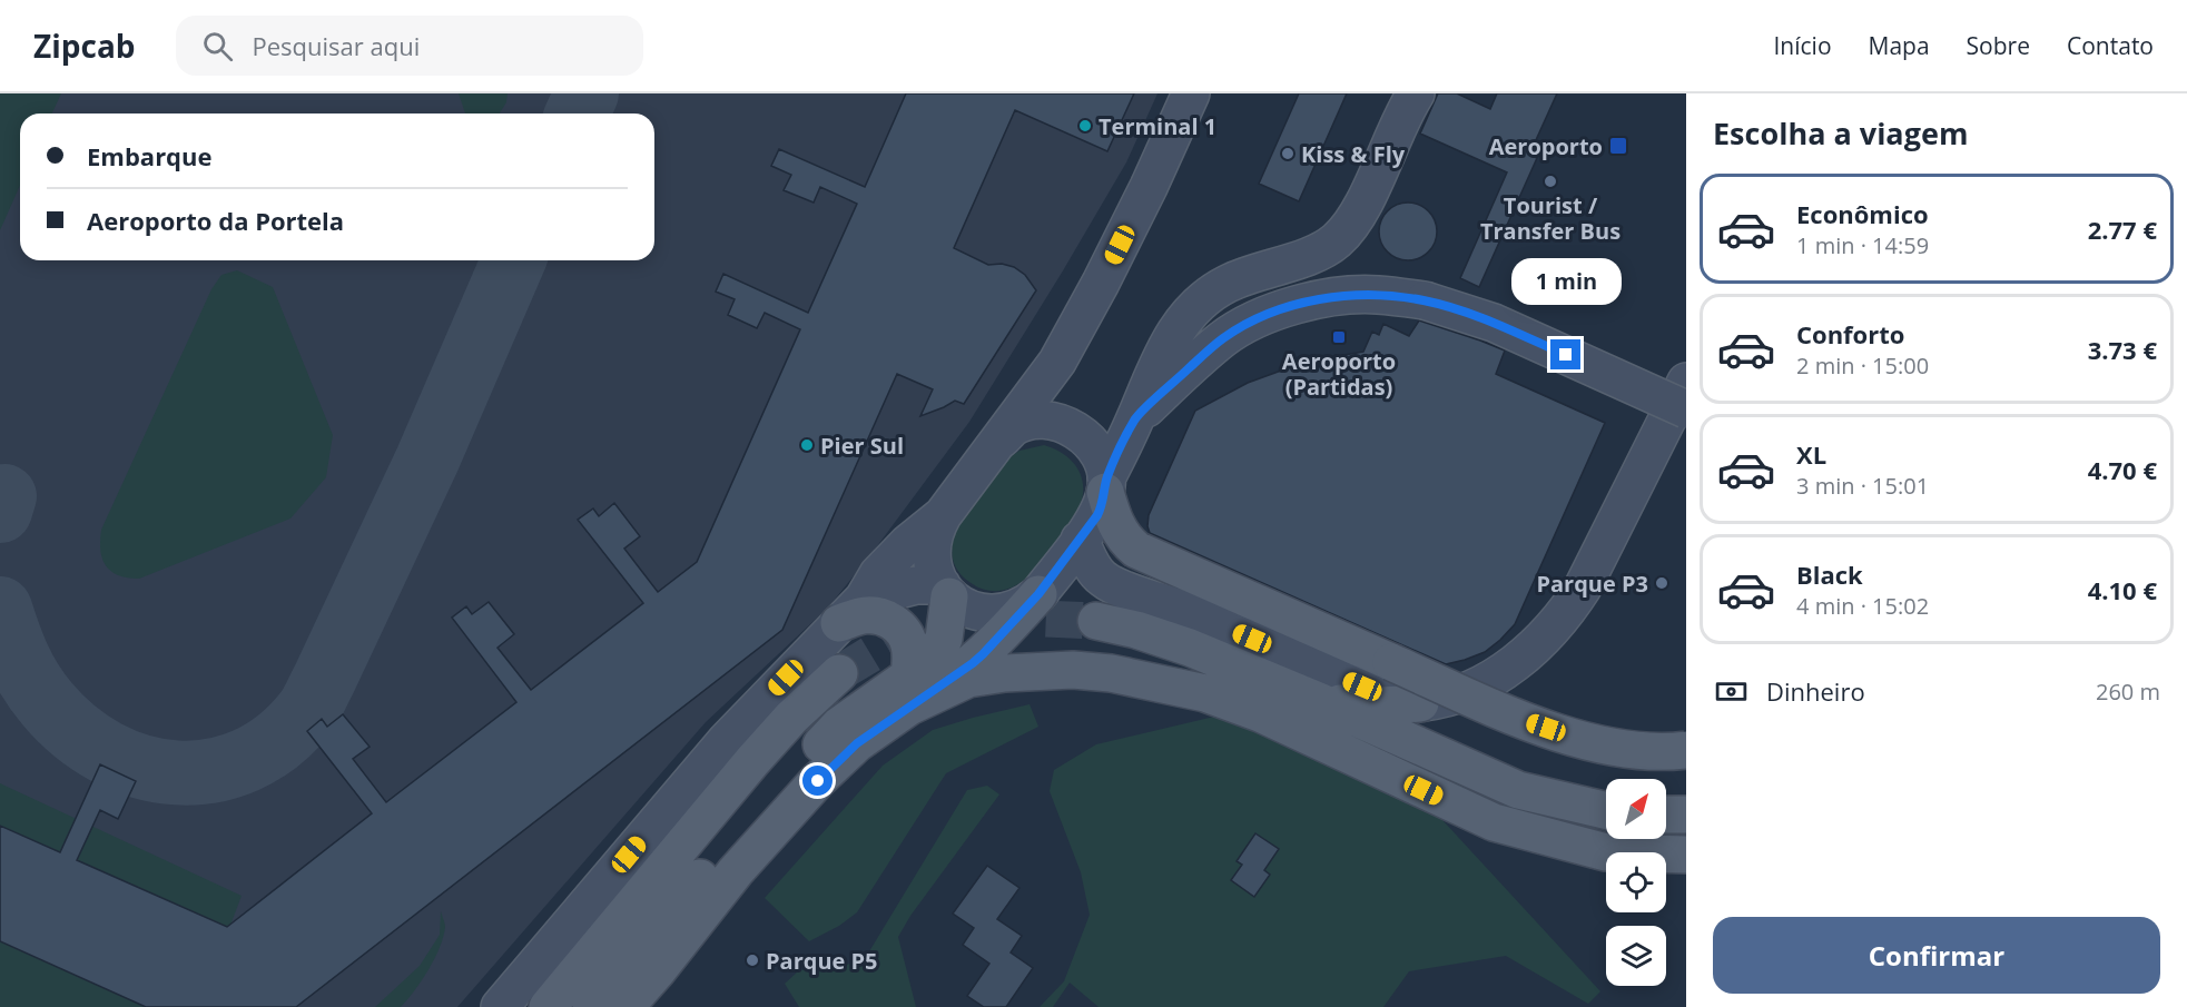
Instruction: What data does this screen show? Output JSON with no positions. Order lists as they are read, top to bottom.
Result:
{
  "places": {
    "other": [
      "Terminal 1",
      "Kiss & Fly",
      "Tourist / Transfer Bus",
      "Pier Sul",
      "Parque P3",
      "Parque P5"
    ],
    "transit": ["Aeroporto", "Aeroporto (Partidas)"]
  },
  "north": "top right",
  "page": {
    "header": "Zipcab",
    "search": "Pesquisar aqui",
    "nav": [
      "Início",
      "Mapa",
      "Sobre",
      "Contato"
    ],
    "heading": "Escolha a viagem",
    "banner": ["Embarque", "Aeroporto da Portela"],
    "list": [
      {
        "name": "Econômico",
        "note": "1 min · 14:59",
        "value": "2.77 €"
      },
      {
        "name": "Conforto",
        "note": "2 min · 15:00",
        "value": "3.73 €"
      },
      {
        "name": "XL",
        "note": "3 min · 15:01",
        "value": "4.70 €"
      },
      {
        "name": "Black",
        "note": "4 min · 15:02",
        "value": "4.10 €"
      }
    ],
    "bubble": "1 min",
    "pay": ["Dinheiro", "260 m"],
    "buttons": "Confirmar"
  }
}
